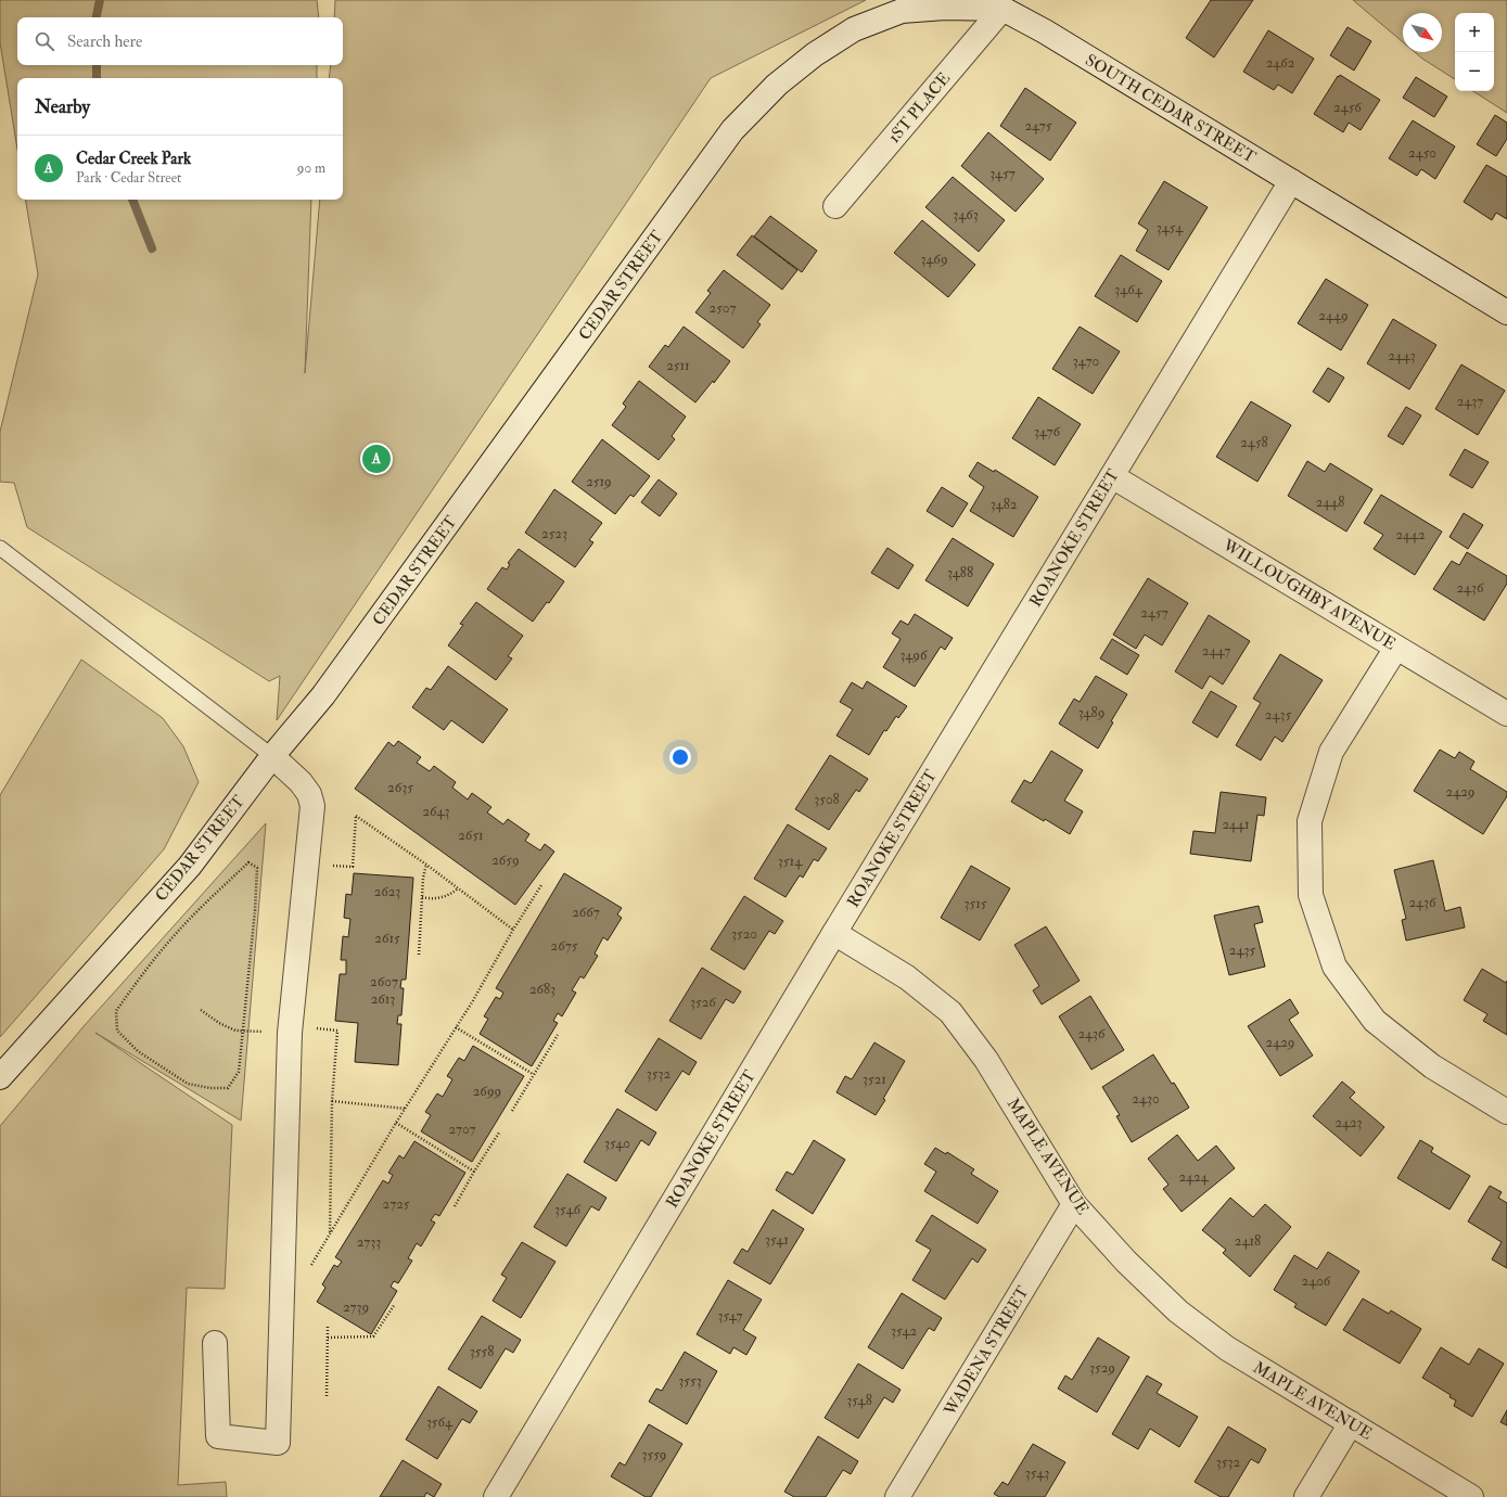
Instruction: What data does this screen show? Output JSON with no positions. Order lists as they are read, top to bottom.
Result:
{
  "streets": {
    "street": [
      "1ST PLACE",
      "SOUTH CEDAR STREET",
      "CEDAR STREET",
      "ROANOKE STREET",
      "WILLOUGHBY AVENUE",
      "MAPLE AVENUE",
      "WADENA STREET"
    ]
  },
  "crossings": [
    ["1ST PLACE", "SOUTH CEDAR STREET"],
    ["SOUTH CEDAR STREET", "CEDAR STREET"],
    ["SOUTH CEDAR STREET", "ROANOKE STREET"],
    ["ROANOKE STREET", "WILLOUGHBY AVENUE"],
    ["ROANOKE STREET", "MAPLE AVENUE"],
    ["MAPLE AVENUE", "WADENA STREET"]
  ],
  "house_numbers": [
    "2462",
    "2456",
    "2475",
    "2450",
    "3457",
    "3463",
    "3454",
    "3469",
    "3464",
    "2507",
    "2449",
    "2443",
    "3470",
    "2511",
    "2437",
    "3476",
    "2458",
    "2519",
    "2448",
    "3482",
    "2523",
    "2442",
    "3488",
    "2436",
    "2457",
    "2447",
    "3496",
    "3489",
    "2435",
    "2635",
    "2429",
    "3508",
    "2643",
    "2441",
    "2651",
    "2659",
    "3514",
    "2623",
    "2436",
    "3515",
    "2667",
    "3520",
    "2615",
    "2675",
    "2435",
    "2607",
    "2683",
    "2613",
    "3526",
    "2436",
    "2429",
    "3532",
    "3521",
    "2699",
    "2430",
    "2423",
    "2707",
    "3540",
    "2424",
    "2725",
    "3546",
    "3541",
    "2418",
    "2733",
    "2406",
    "2739",
    "3547",
    "3542",
    "3558",
    "3529",
    "3553",
    "3548",
    "3564",
    "3559",
    "3532",
    "3543"
  ],
  "north": "bottom right",
  "page": {
    "map_buttons": ["+", "−"],
    "search": "Search here",
    "heading": "Nearby",
    "list": [
      {
        "mark": "A",
        "name": "Cedar Creek Park",
        "note": "Park · Cedar Street",
        "value": "90 m"
      }
    ],
    "pins": "A"
  }
}
